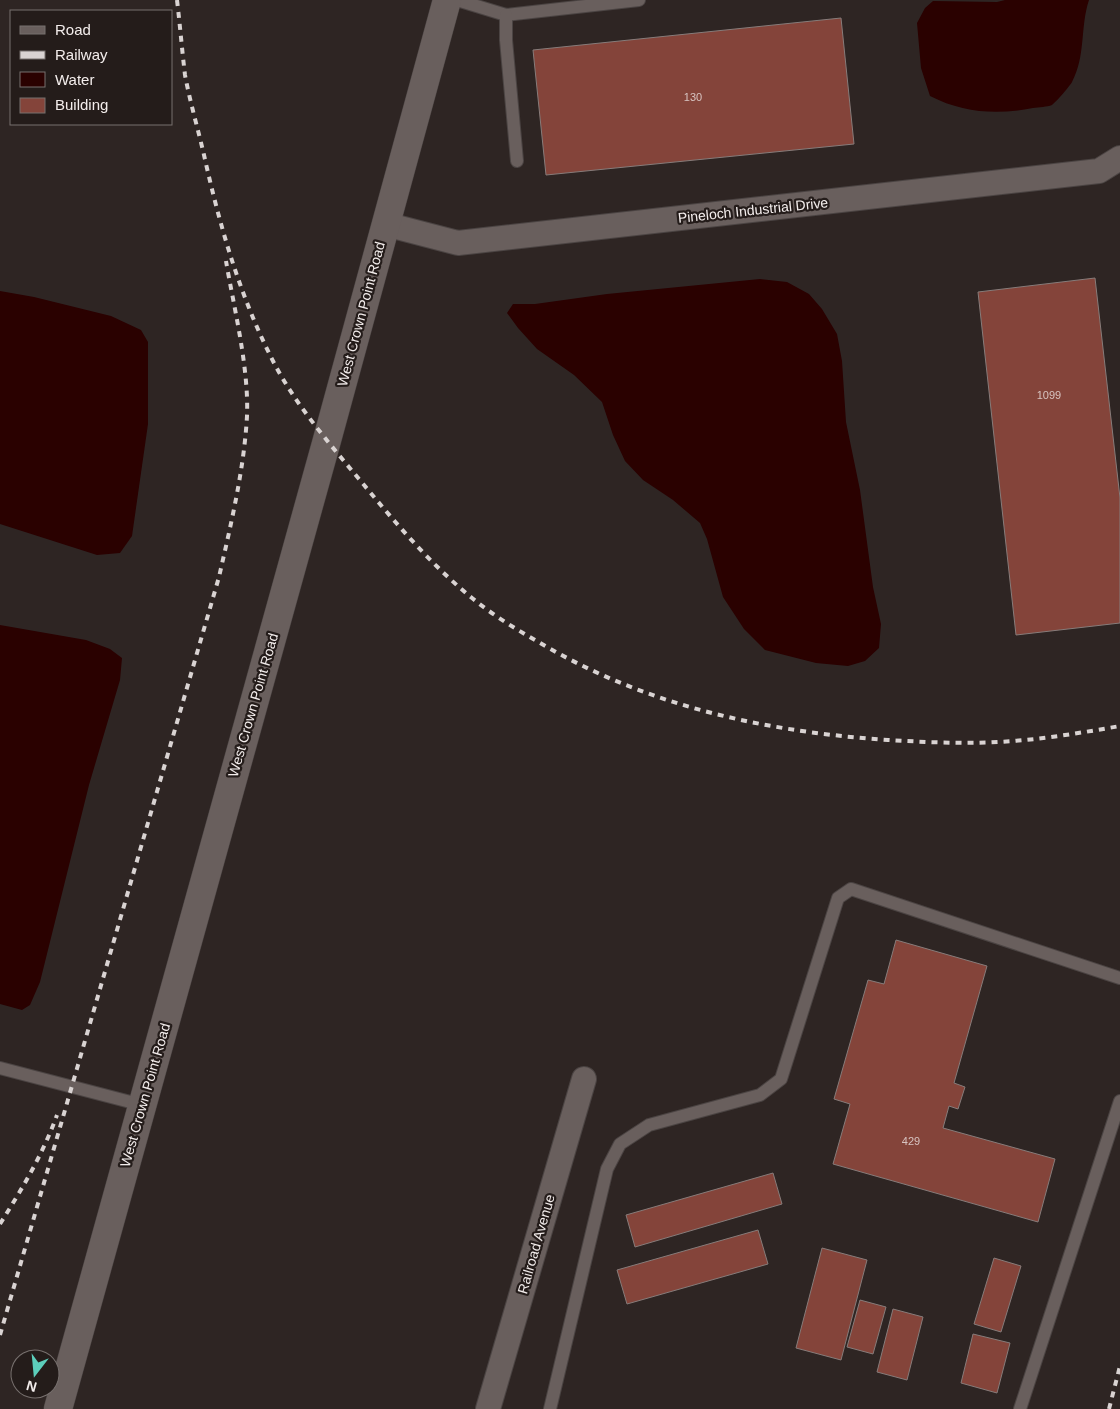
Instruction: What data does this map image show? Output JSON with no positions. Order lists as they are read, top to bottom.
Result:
{
  "streets": {
    "street": ["Pineloch Industrial Drive", "West Crown Point Road", "Railroad Avenue"]
  },
  "crossings": [
    ["Pineloch Industrial Drive", "West Crown Point Road"]
  ],
  "house_numbers": ["130", "1099", "429"],
  "legend": [
    "Road",
    "Railway",
    "Water",
    "Building"
  ],
  "north": "bottom"
}
